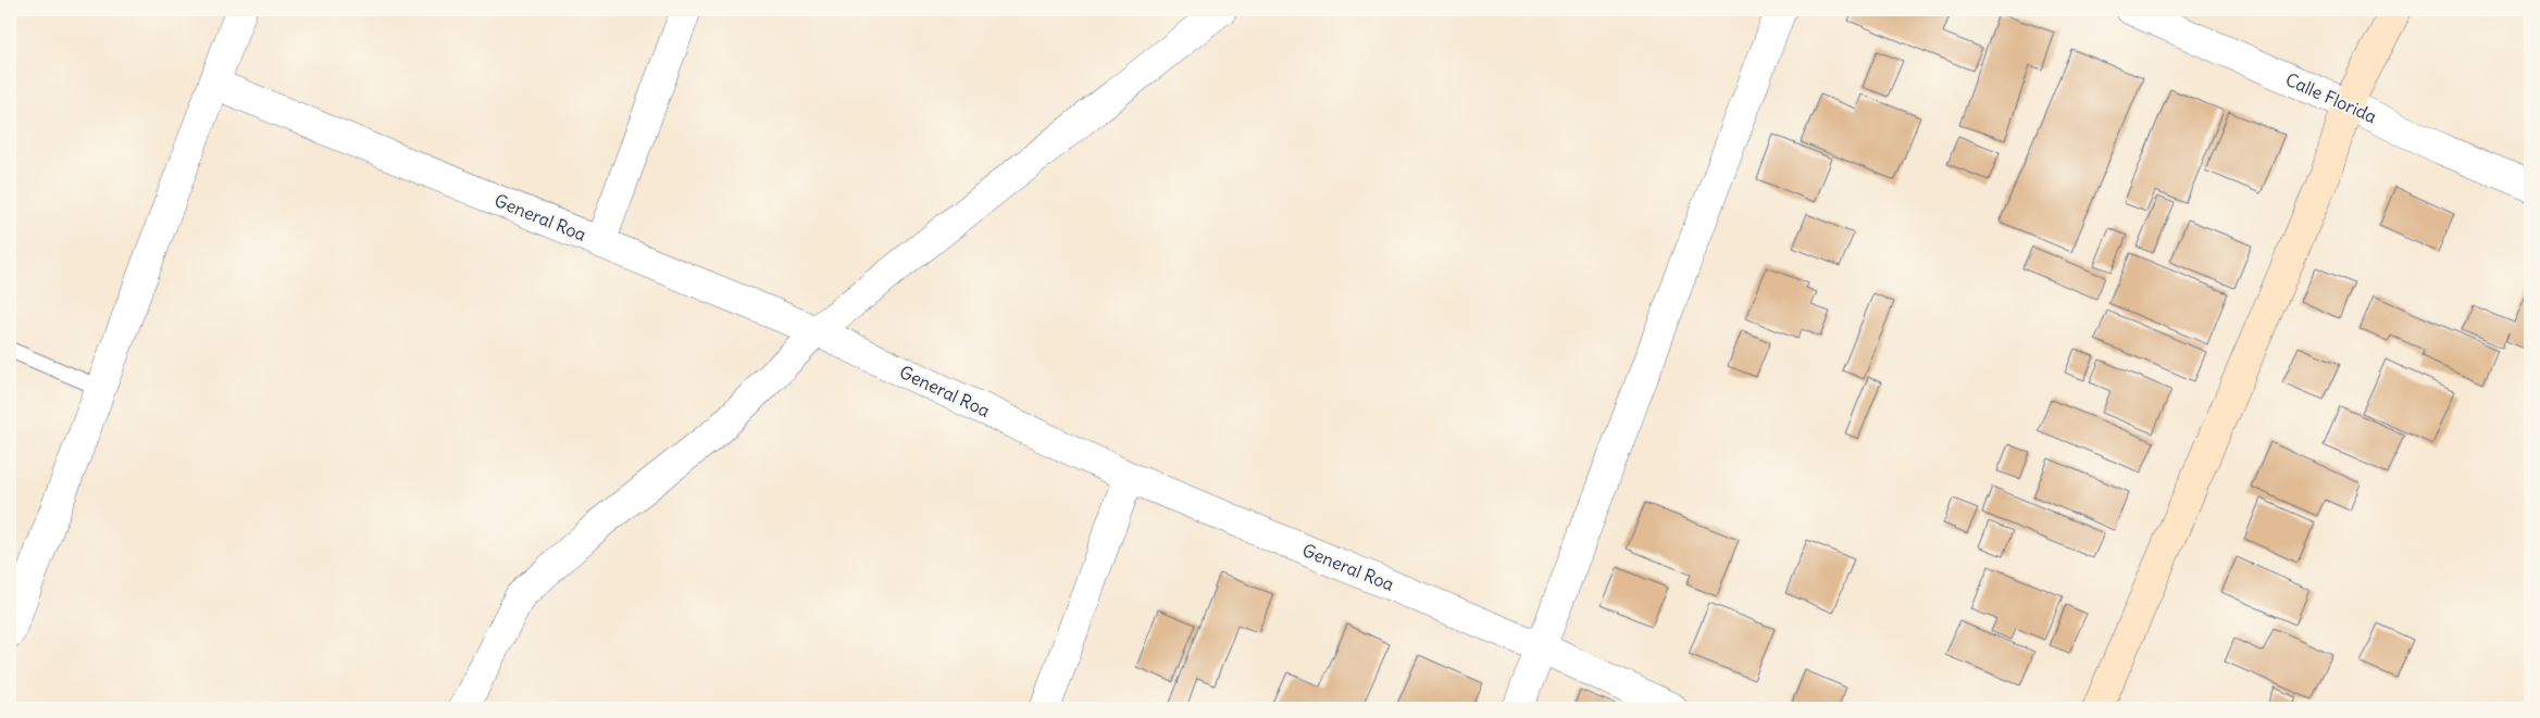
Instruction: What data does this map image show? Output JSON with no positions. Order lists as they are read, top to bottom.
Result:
{
  "streets": {
    "street": ["Calle Florida", "General Roa"]
  }
}
